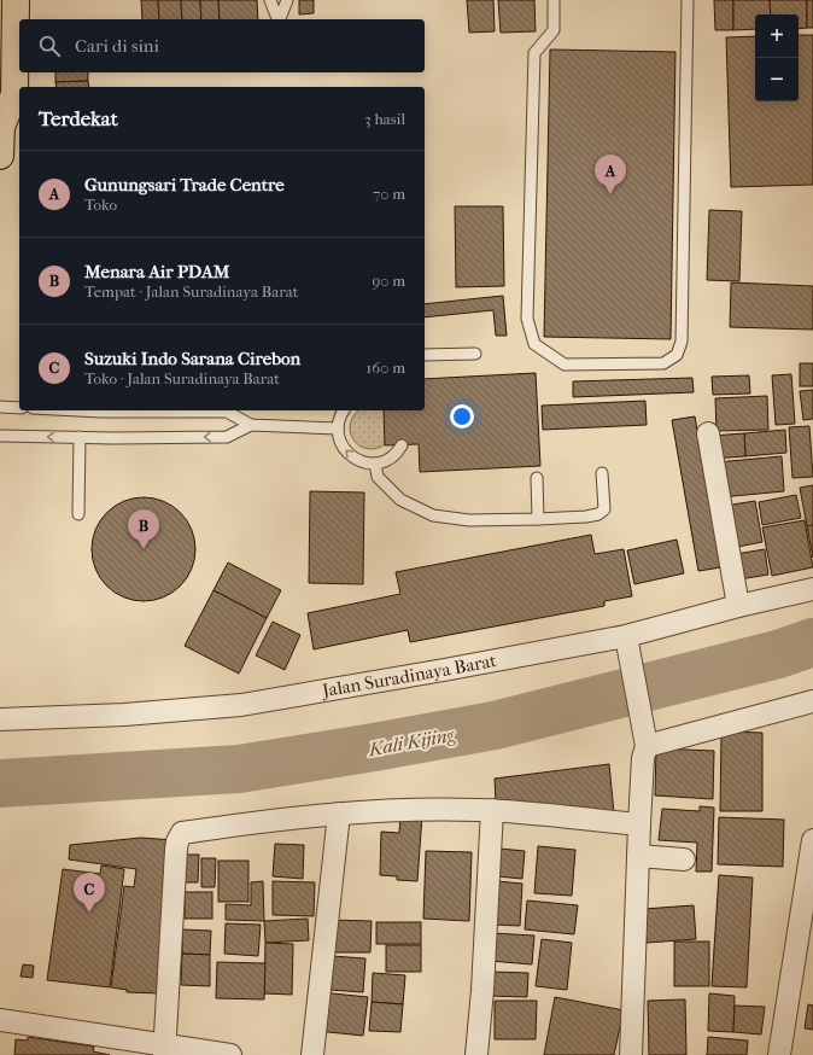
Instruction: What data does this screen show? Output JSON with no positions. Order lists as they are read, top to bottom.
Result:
{
  "streets": {
    "street": ["Jalan Suradinaya Barat"]
  },
  "water": ["Kali Kijing"],
  "page": {
    "map_buttons": ["+", "−"],
    "search": "Cari di sini",
    "heading": ["Terdekat", "3 hasil"],
    "list": [
      {
        "mark": "A",
        "name": "Gunungsari Trade Centre",
        "note": "Toko",
        "value": "70 m"
      },
      {
        "mark": "B",
        "name": "Menara Air PDAM",
        "note": "Tempat · Jalan Suradinaya Barat",
        "value": "90 m"
      },
      {
        "mark": "C",
        "name": "Suzuki Indo Sarana Cirebon",
        "note": "Toko · Jalan Suradinaya Barat",
        "value": "160 m"
      }
    ],
    "pins": ["A", "B", "C"]
  }
}
